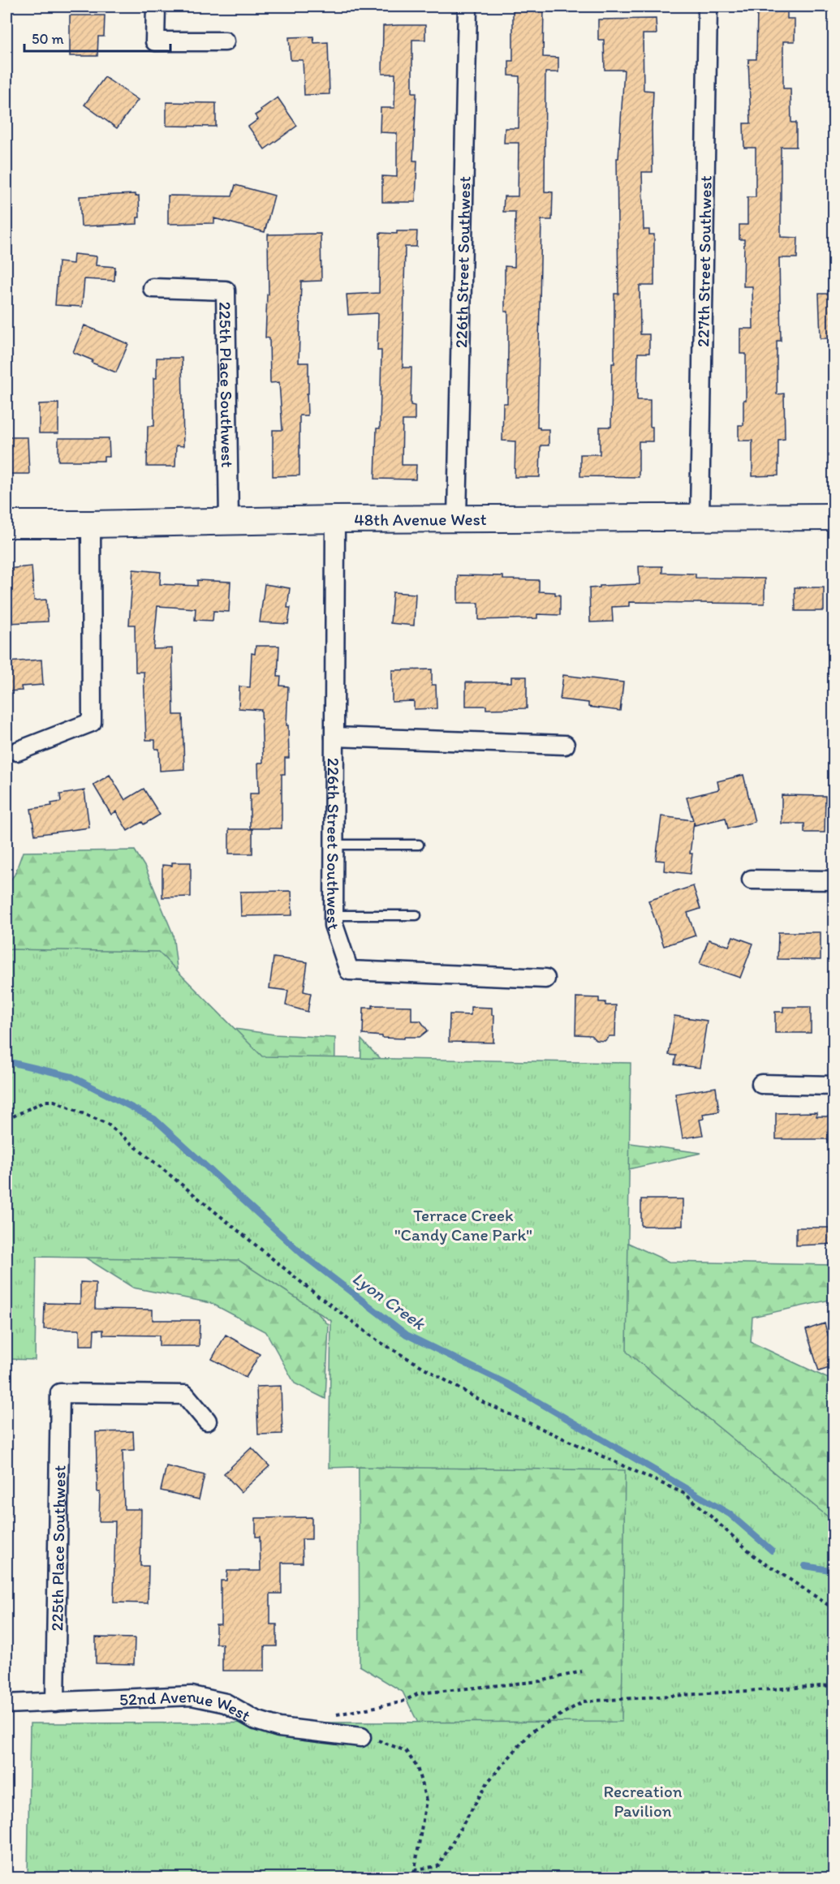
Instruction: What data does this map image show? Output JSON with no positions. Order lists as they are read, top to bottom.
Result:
{
  "streets": {
    "main road": ["48th Avenue West"],
    "street": [
      "227th Street Southwest",
      "226th Street Southwest",
      "225th Place Southwest",
      "52nd Avenue West"
    ]
  },
  "crossings": [
    ["227th Street Southwest", "48th Avenue West"],
    ["226th Street Southwest", "48th Avenue West"],
    ["225th Place Southwest", "48th Avenue West"],
    ["225th Place Southwest", "52nd Avenue West"]
  ],
  "water": ["Lyon Creek"],
  "parks": ["Terrace Creek \"Candy Cane Park\"", "Recreation Pavilion"],
  "scale_bar": "50 m"
}
